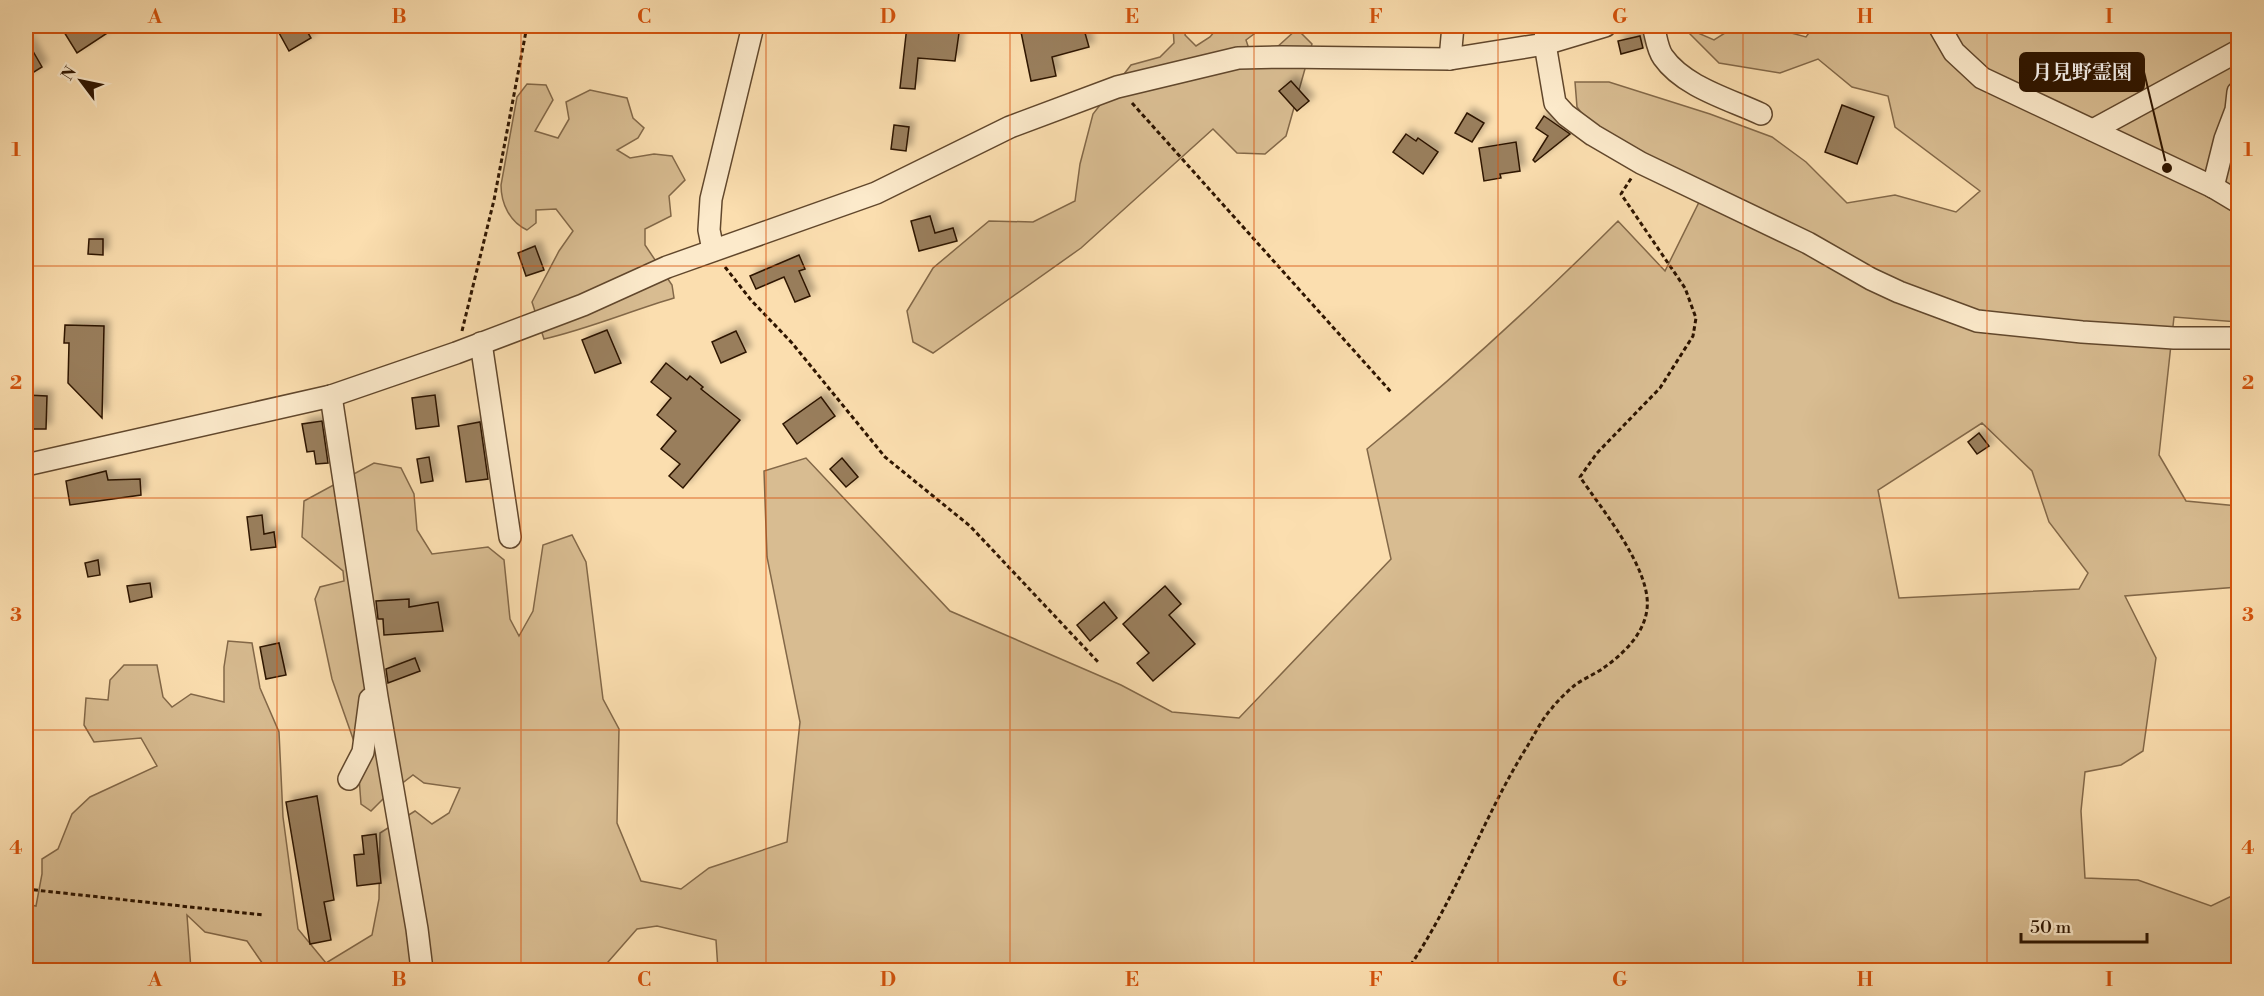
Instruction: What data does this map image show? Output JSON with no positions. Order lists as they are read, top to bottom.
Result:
{
  "places": ["月見野霊園"],
  "scale_bar": "50 m",
  "north": "top left",
  "grid": {
    "columns": [
      "A",
      "B",
      "C",
      "D",
      "E",
      "F",
      "G",
      "H",
      "I"
    ],
    "rows": [
      "1",
      "2",
      "3",
      "4"
    ]
  }
}
